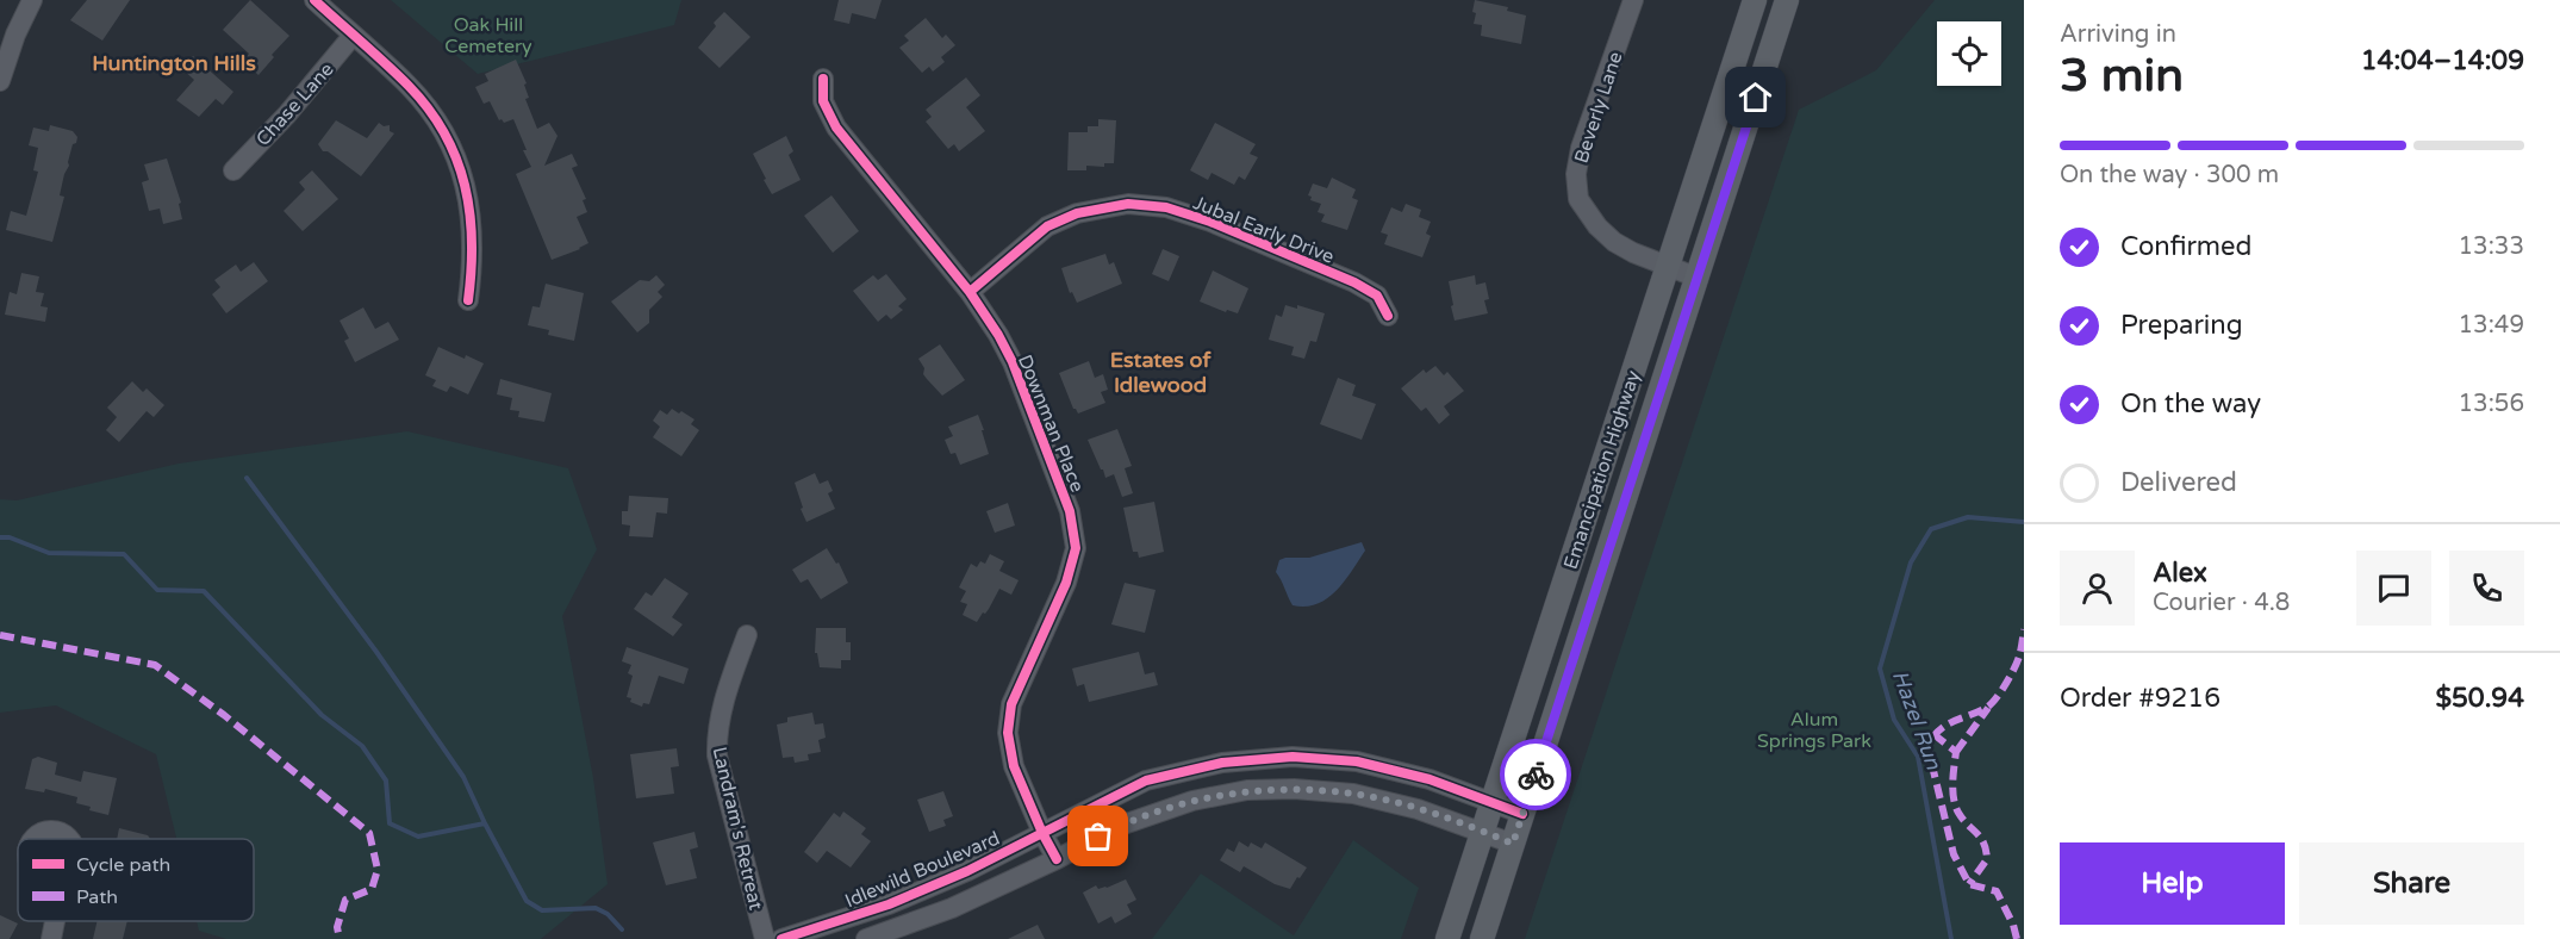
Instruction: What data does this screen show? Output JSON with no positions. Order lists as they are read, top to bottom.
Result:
{
  "streets": {
    "main road": ["Emancipation Highway"],
    "street": [
      "Chase Lane",
      "Beverly Lane",
      "Jubal Early Drive",
      "Downman Place",
      "Landram's Retreat",
      "Idlewild Boulevard"
    ]
  },
  "crossings": [
    ["Beverly Lane", "Emancipation Highway"],
    ["Jubal Early Drive", "Downman Place"],
    ["Downman Place", "Idlewild Boulevard"],
    ["Emancipation Highway", "Idlewild Boulevard"]
  ],
  "districts": ["Huntington Hills", "Estates of Idlewood"],
  "water": ["Hazel Run"],
  "parks": ["Oak Hill Cemetery", "Alum Springs Park"],
  "legend": ["Cycle path", "Path"],
  "page": {
    "heading": ["3 min", "Arriving in", "14:04–14:09"],
    "panel": [
      "Alex",
      "Courier · 4.8",
      "Order #9216",
      "$50.94"
    ],
    "bar": "On the way · 300 m",
    "list": [
      ["Confirmed", "13:33"],
      ["Preparing", "13:49"],
      ["On the way", "13:56"],
      "Delivered"
    ],
    "buttons": ["Help", "Share"]
  }
}
